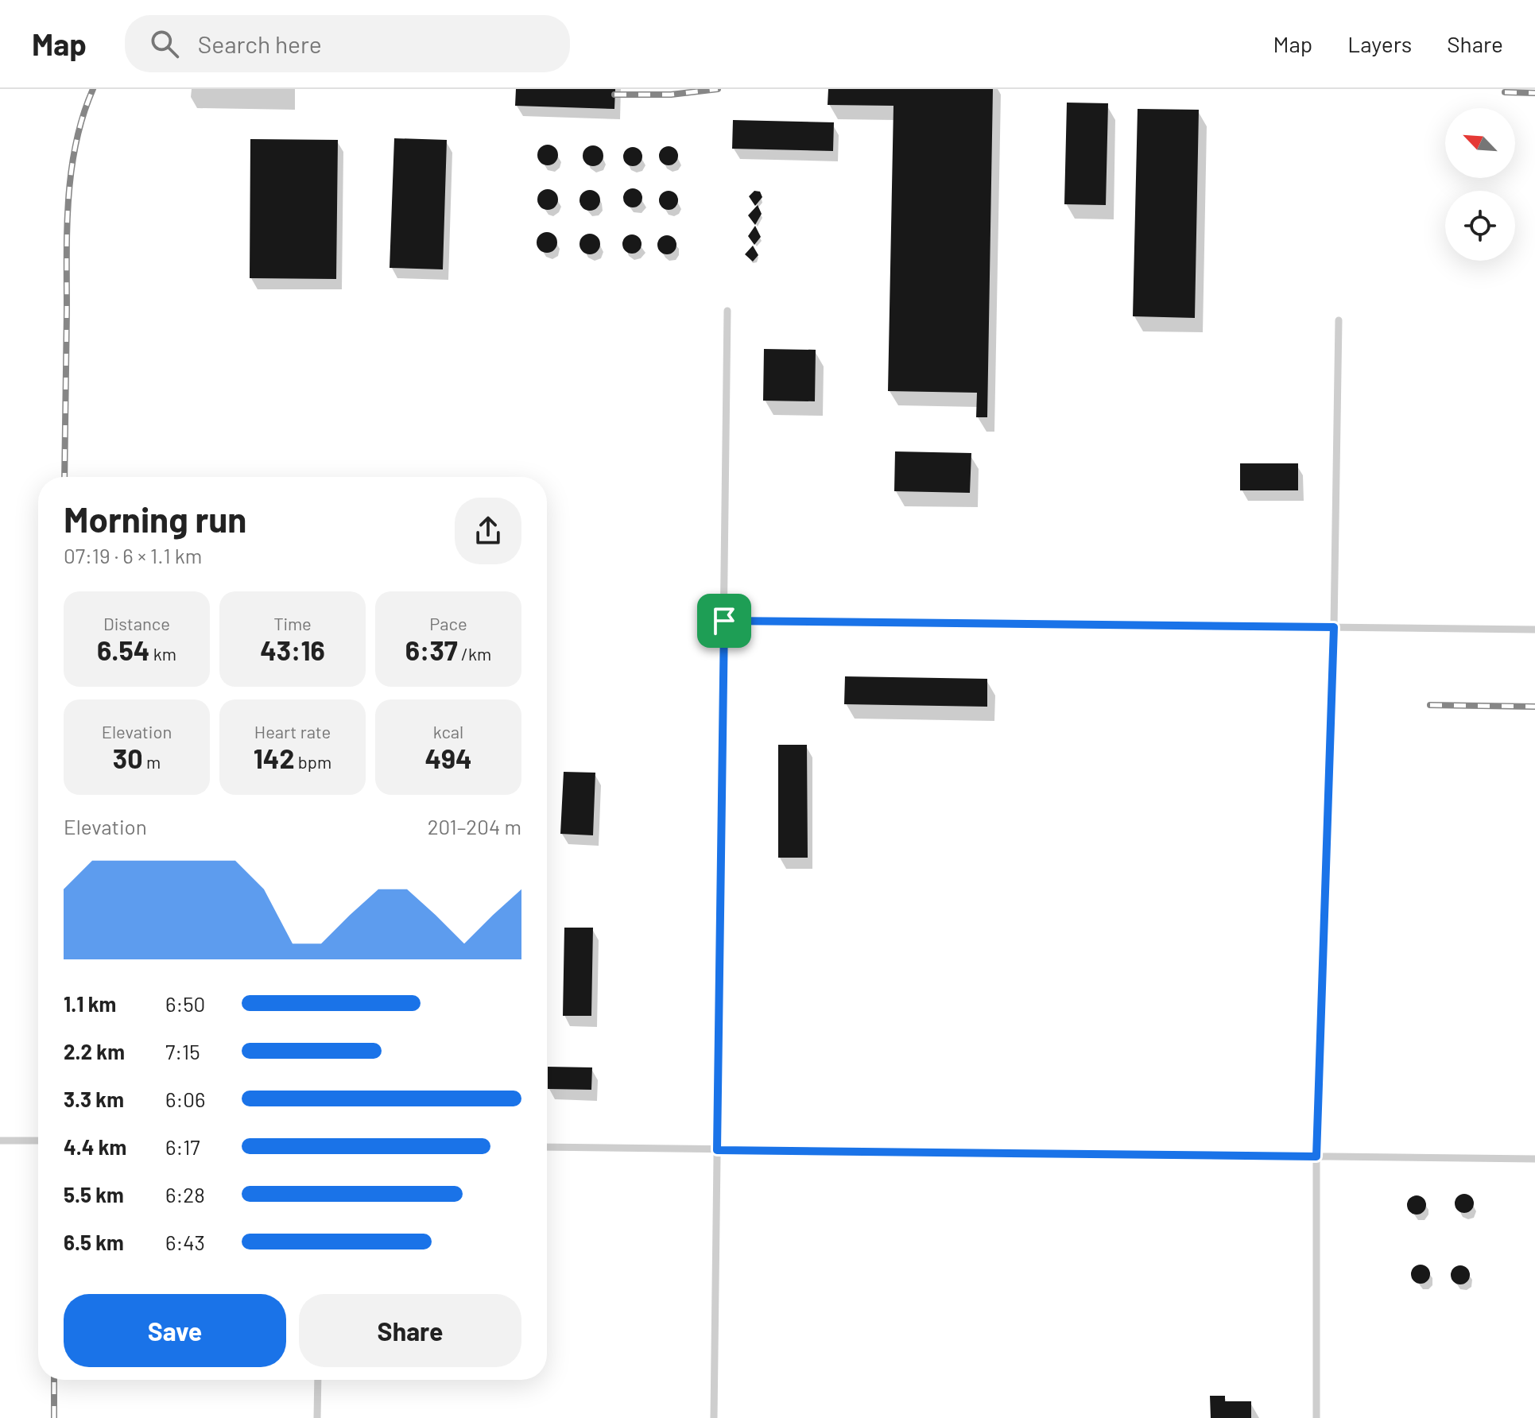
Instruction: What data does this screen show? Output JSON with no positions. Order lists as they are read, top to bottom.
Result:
{
  "north": "top left",
  "page": {
    "header": "Map",
    "search": "Search here",
    "nav": ["Map", "Layers", "Share"],
    "heading": ["Morning run", "07:19 · 6 × 1.1 km"],
    "stats": [
      ["Distance", "6.54 km"],
      ["Time", "43:16"],
      ["Pace", "6:37 /km"],
      ["Elevation", "30 m"],
      ["Heart rate", "142 bpm"],
      ["kcal", "494"]
    ],
    "chart": ["Elevation", "201–204 m"],
    "list": [
      {
        "name": "1.1 km",
        "note": "6:50"
      },
      {
        "name": "2.2 km",
        "note": "7:15"
      },
      {
        "name": "3.3 km",
        "note": "6:06"
      },
      {
        "name": "4.4 km",
        "note": "6:17"
      },
      {
        "name": "5.5 km",
        "note": "6:28"
      },
      {
        "name": "6.5 km",
        "note": "6:43"
      }
    ],
    "buttons": ["Save", "Share"]
  }
}
